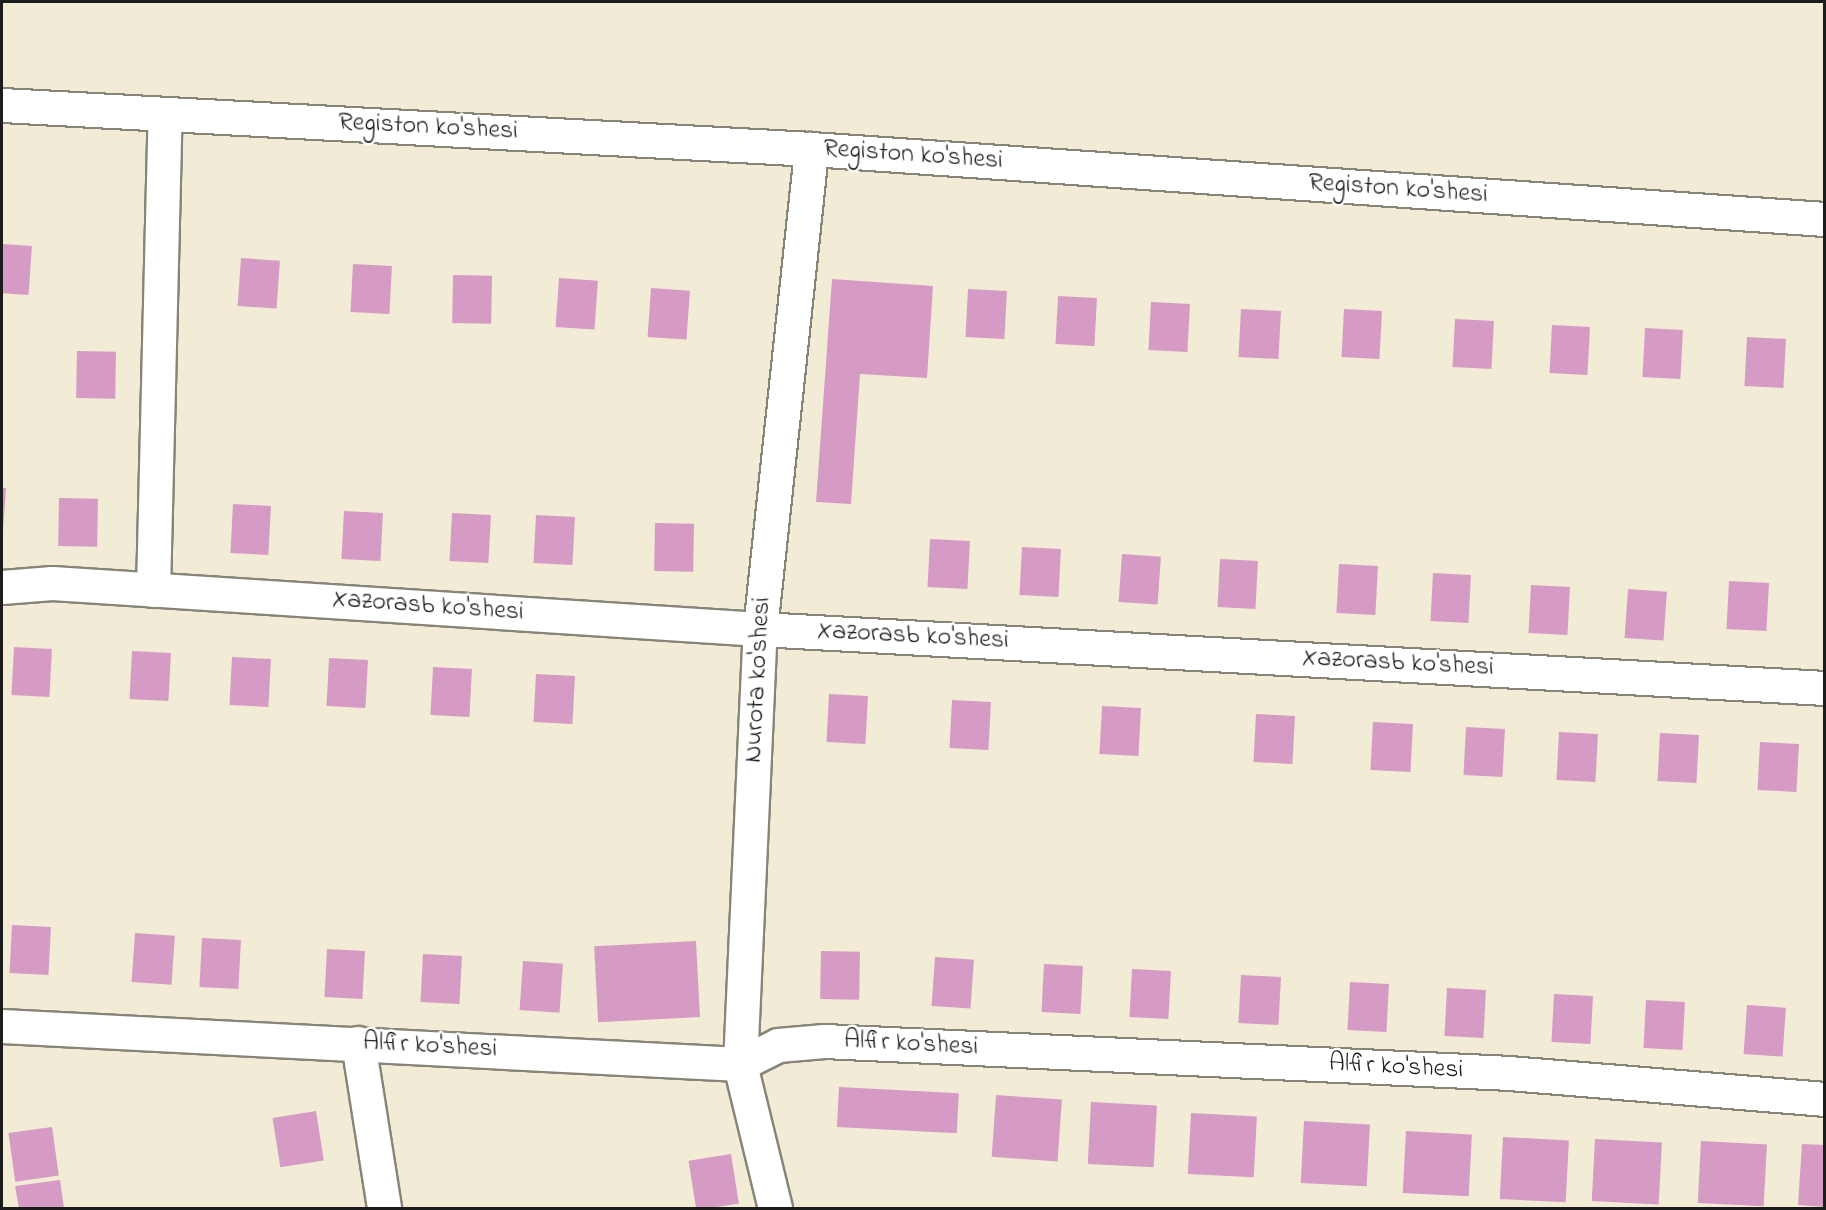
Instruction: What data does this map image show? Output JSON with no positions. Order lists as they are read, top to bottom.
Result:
{
  "streets": {
    "street": [
      "Registon ko'shesi",
      "Xazorasb ko'shesi",
      "Nurota ko'shesi",
      "Alfir ko'shesi"
    ]
  },
  "crossings": [
    ["Registon ko'shesi", "Nurota ko'shesi"],
    ["Xazorasb ko'shesi", "Nurota ko'shesi"],
    ["Nurota ko'shesi", "Alfir ko'shesi"]
  ]
}
